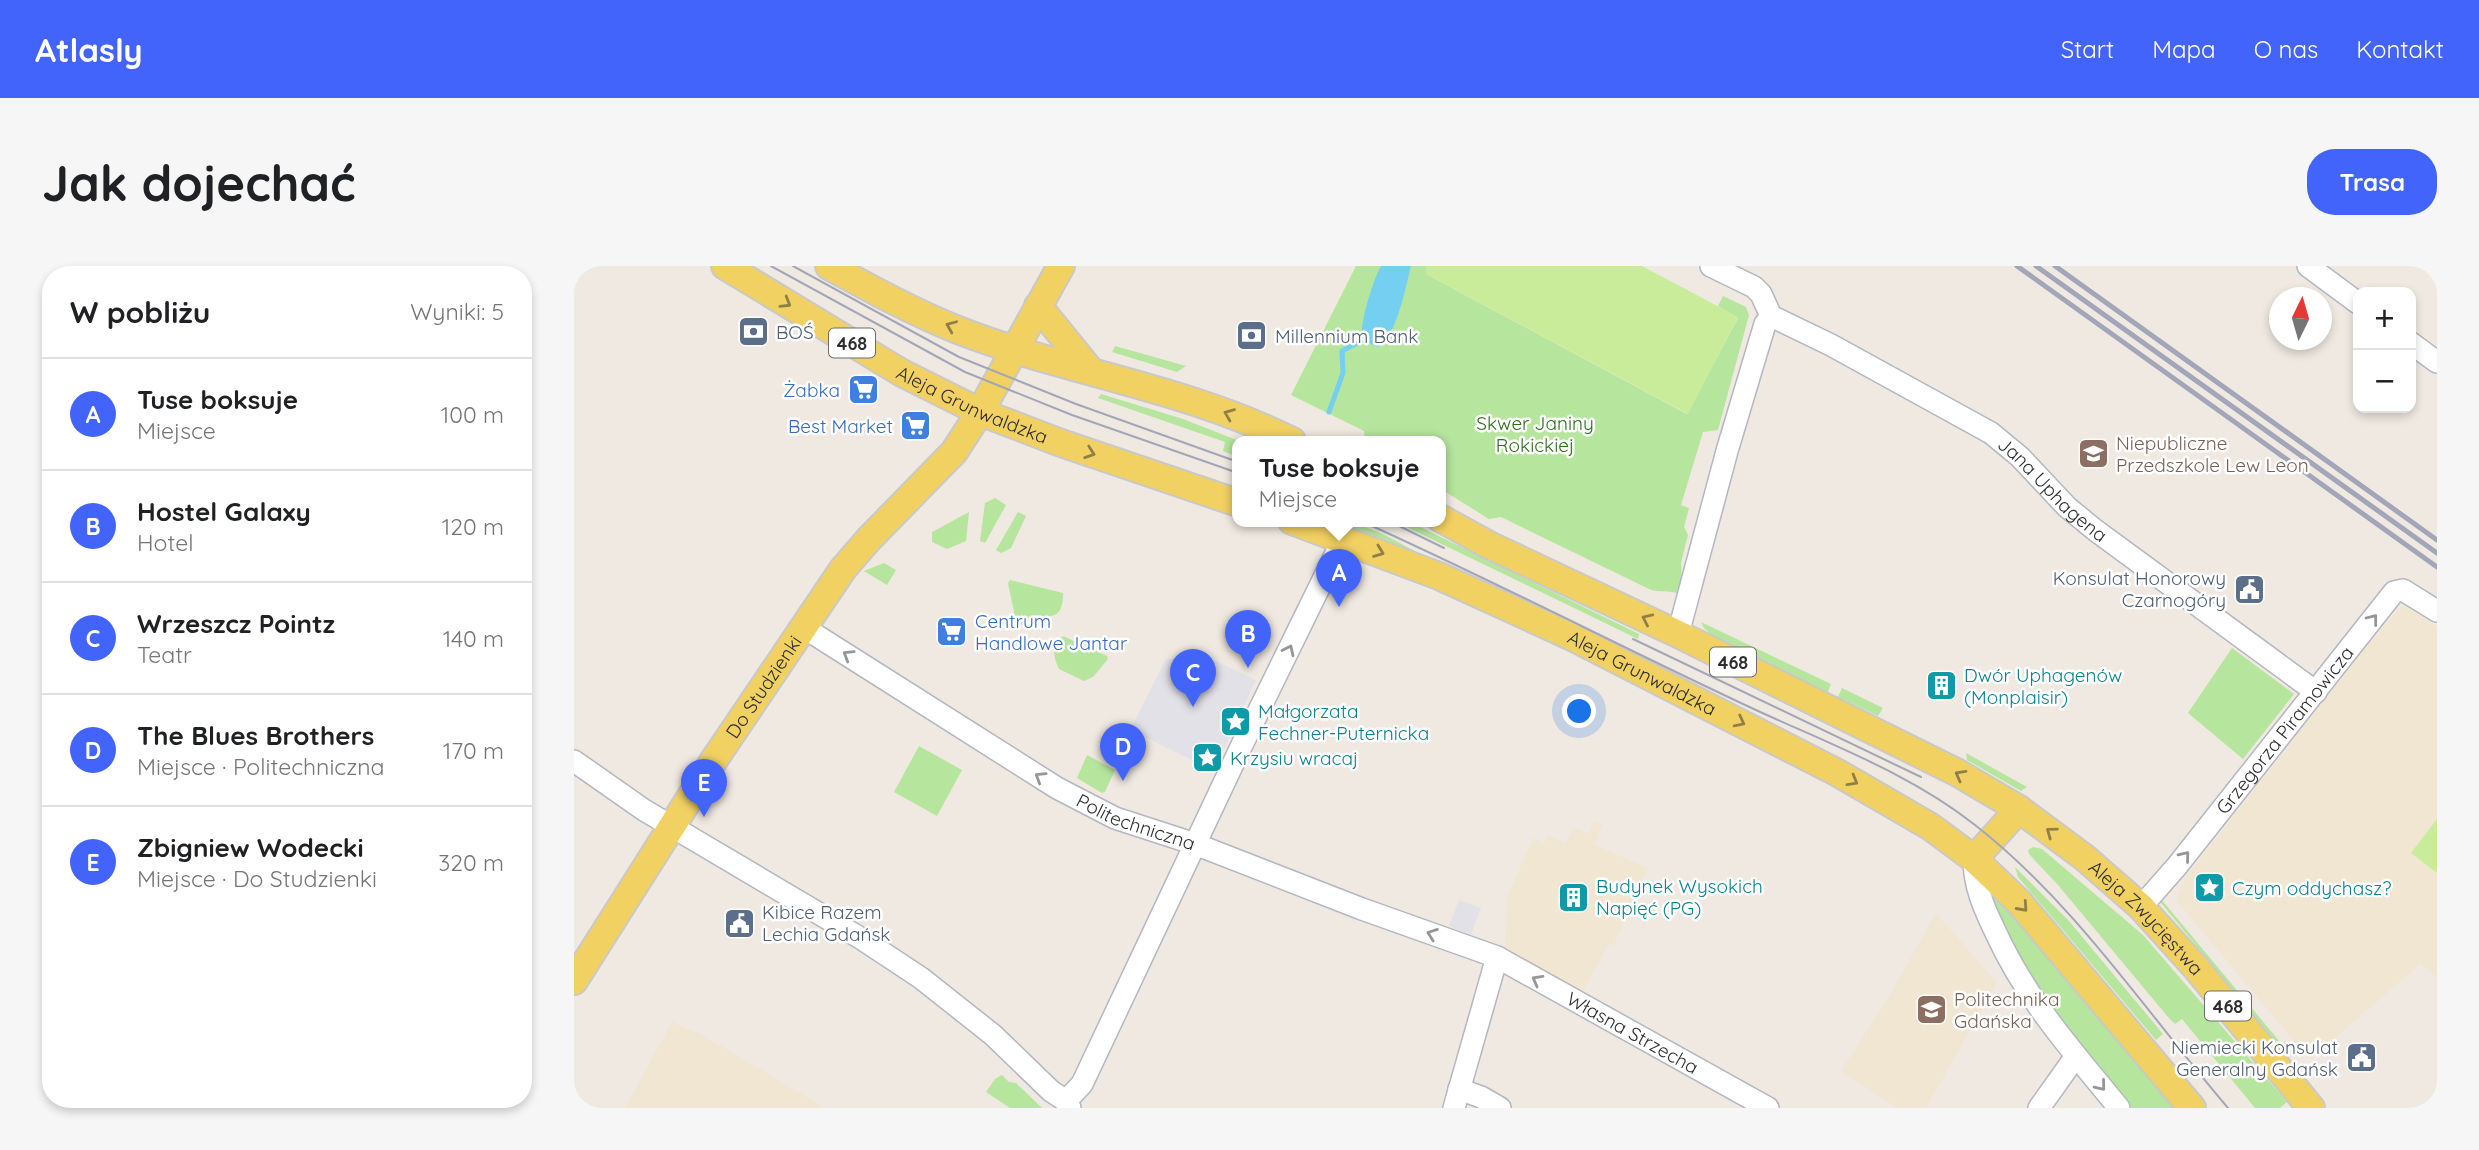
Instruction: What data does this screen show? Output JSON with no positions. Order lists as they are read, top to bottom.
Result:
{
  "streets": {
    "main road": [
      "468",
      "Aleja Grunwaldzka",
      "Do Studzienki",
      "Aleja Zwycięstwa"
    ],
    "street": [
      "Jana Uphagena",
      "Grzegorza Piramowicza",
      "Politechniczna",
      "Własna Strzecha"
    ]
  },
  "crossings": [
    ["468", "Aleja Grunwaldzka"],
    ["468", "Aleja Zwycięstwa"],
    ["Aleja Grunwaldzka", "Do Studzienki"],
    ["Jana Uphagena", "Grzegorza Piramowicza"],
    ["Do Studzienki", "Politechniczna"],
    ["Grzegorza Piramowicza", "Aleja Zwycięstwa"],
    ["Politechniczna", "Własna Strzecha"]
  ],
  "one_way": ["Grzegorza Piramowicza", "Politechniczna", "Własna Strzecha"],
  "parks": ["Skwer Janiny Rokickiej"],
  "places": {
    "bank": ["BOŚ", "Millennium Bank"],
    "supermarket": ["Żabka", "Best Market", "Centrum Handlowe Jantar"],
    "school or university": ["Niepubliczne Przedszkole Lew Leon", "Politechnika Gdańska"],
    "public building": ["Konsulat Honorowy Czarnogóry", "Kibice Razem Lechia Gdańsk", "Niemiecki Konsulat Generalny Gdańsk"],
    "building": ["Dwór Uphagenów (Monplaisir)", "Budynek Wysokich Napięć (PG)"],
    "place": ["Małgorzata Fechner-Puternicka", "Krzysiu wracaj", "Czym oddychasz?"]
  },
  "north": "top",
  "page": {
    "header": "Atlasly",
    "nav": [
      "Start",
      "Mapa",
      "O nas",
      "Kontakt"
    ],
    "buttons": "Trasa",
    "title": "Jak dojechać",
    "heading": ["W pobliżu", "Wyniki: 5"],
    "map_buttons": ["+", "−"],
    "list": [
      {
        "mark": "A",
        "name": "Tuse boksuje",
        "note": "Miejsce",
        "value": "100 m"
      },
      {
        "mark": "B",
        "name": "Hostel Galaxy",
        "note": "Hotel",
        "value": "120 m"
      },
      {
        "mark": "C",
        "name": "Wrzeszcz Pointz",
        "note": "Teatr",
        "value": "140 m"
      },
      {
        "mark": "D",
        "name": "The Blues Brothers",
        "note": "Miejsce · Politechniczna",
        "value": "170 m"
      },
      {
        "mark": "E",
        "name": "Zbigniew Wodecki",
        "note": "Miejsce · Do Studzienki",
        "value": "320 m"
      }
    ],
    "popup": ["Tuse boksuje", "Miejsce"],
    "pins": [
      "A",
      "B",
      "C",
      "D",
      "E"
    ]
  }
}
